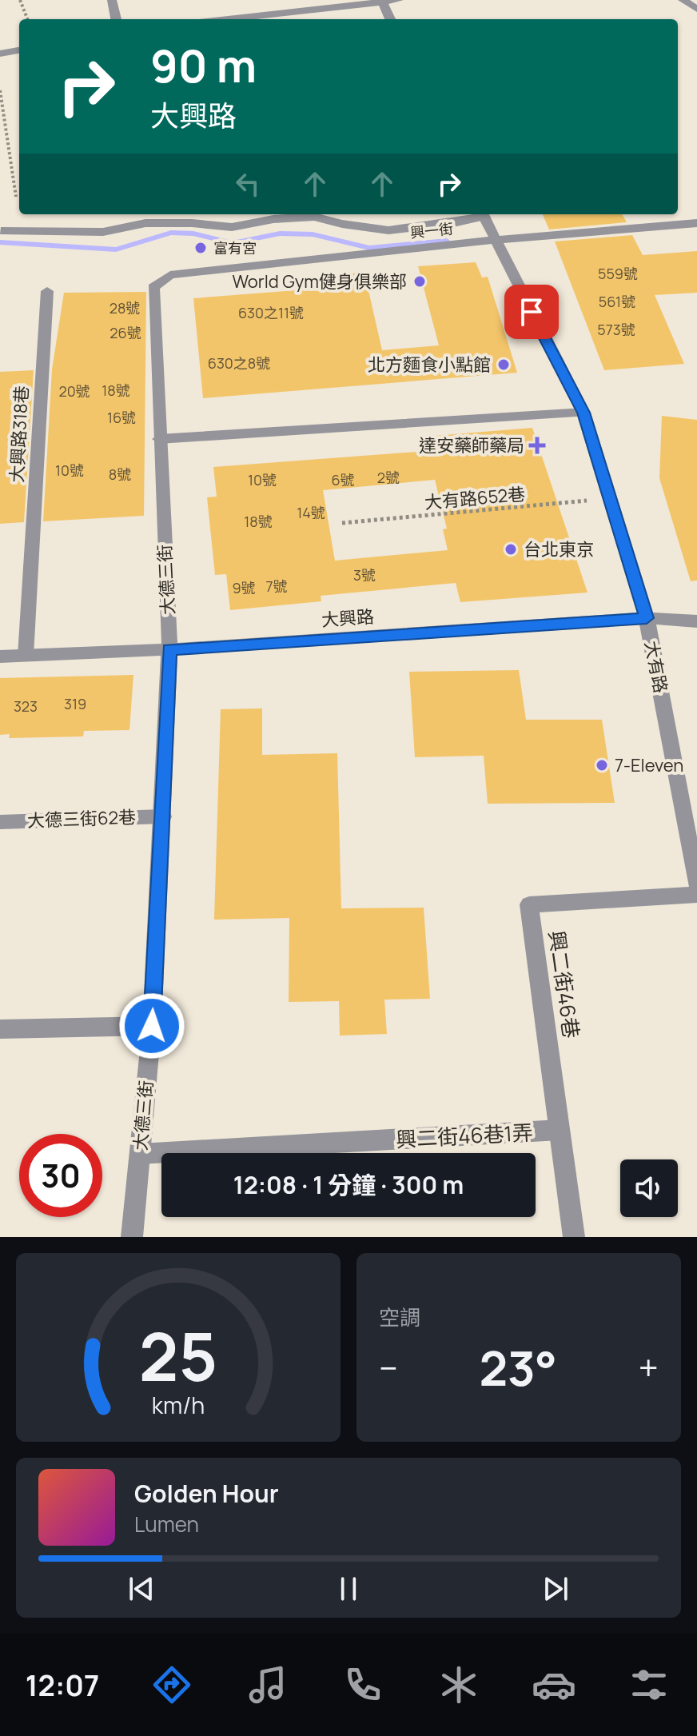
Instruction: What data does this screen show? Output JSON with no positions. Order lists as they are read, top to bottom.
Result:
{
  "streets": {
    "street": [
      "興一街",
      "大興路318巷",
      "大德三街",
      "大興路",
      "大有路",
      "大德三街62巷",
      "興二街46巷",
      "興二街46巷1弄"
    ],
    "path": ["大有路652巷"]
  },
  "crossings": [
    ["興一街", "大德三街"],
    ["興一街", "大有路"],
    ["大興路318巷", "大興路"],
    ["大有路652巷", "大有路"],
    ["大德三街", "大興路"],
    ["大德三街", "大德三街62巷"],
    ["大德三街", "興二街46巷1弄"],
    ["大興路", "大有路"],
    ["興二街46巷", "興二街46巷1弄"]
  ],
  "places": {
    "other": [
      "富有宮",
      "World Gym健身俱樂部",
      "北方麵食小點館",
      "台北東京",
      "7-Eleven"
    ],
    "health": ["達安藥師藥局"]
  },
  "house_numbers": [
    "559號",
    "561號",
    "28號",
    "630之11號",
    "573號",
    "26號",
    "630之8號",
    "18號",
    "20號",
    "16號",
    "10號",
    "8號",
    "2號",
    "10號",
    "6號",
    "14號",
    "18號",
    "3號",
    "7號",
    "9號",
    "319",
    "323"
  ],
  "page": {
    "turn": ["90 m", "大興路"],
    "limit": "30",
    "trip": "12:08 · 1 分鐘 · 300 m",
    "tile": "空調",
    "heat": ["−", "23°", "+"],
    "song": ["Golden Hour", "Lumen"],
    "tabs": "12:07",
    "gauge": ["25", "km/h"]
  }
}
